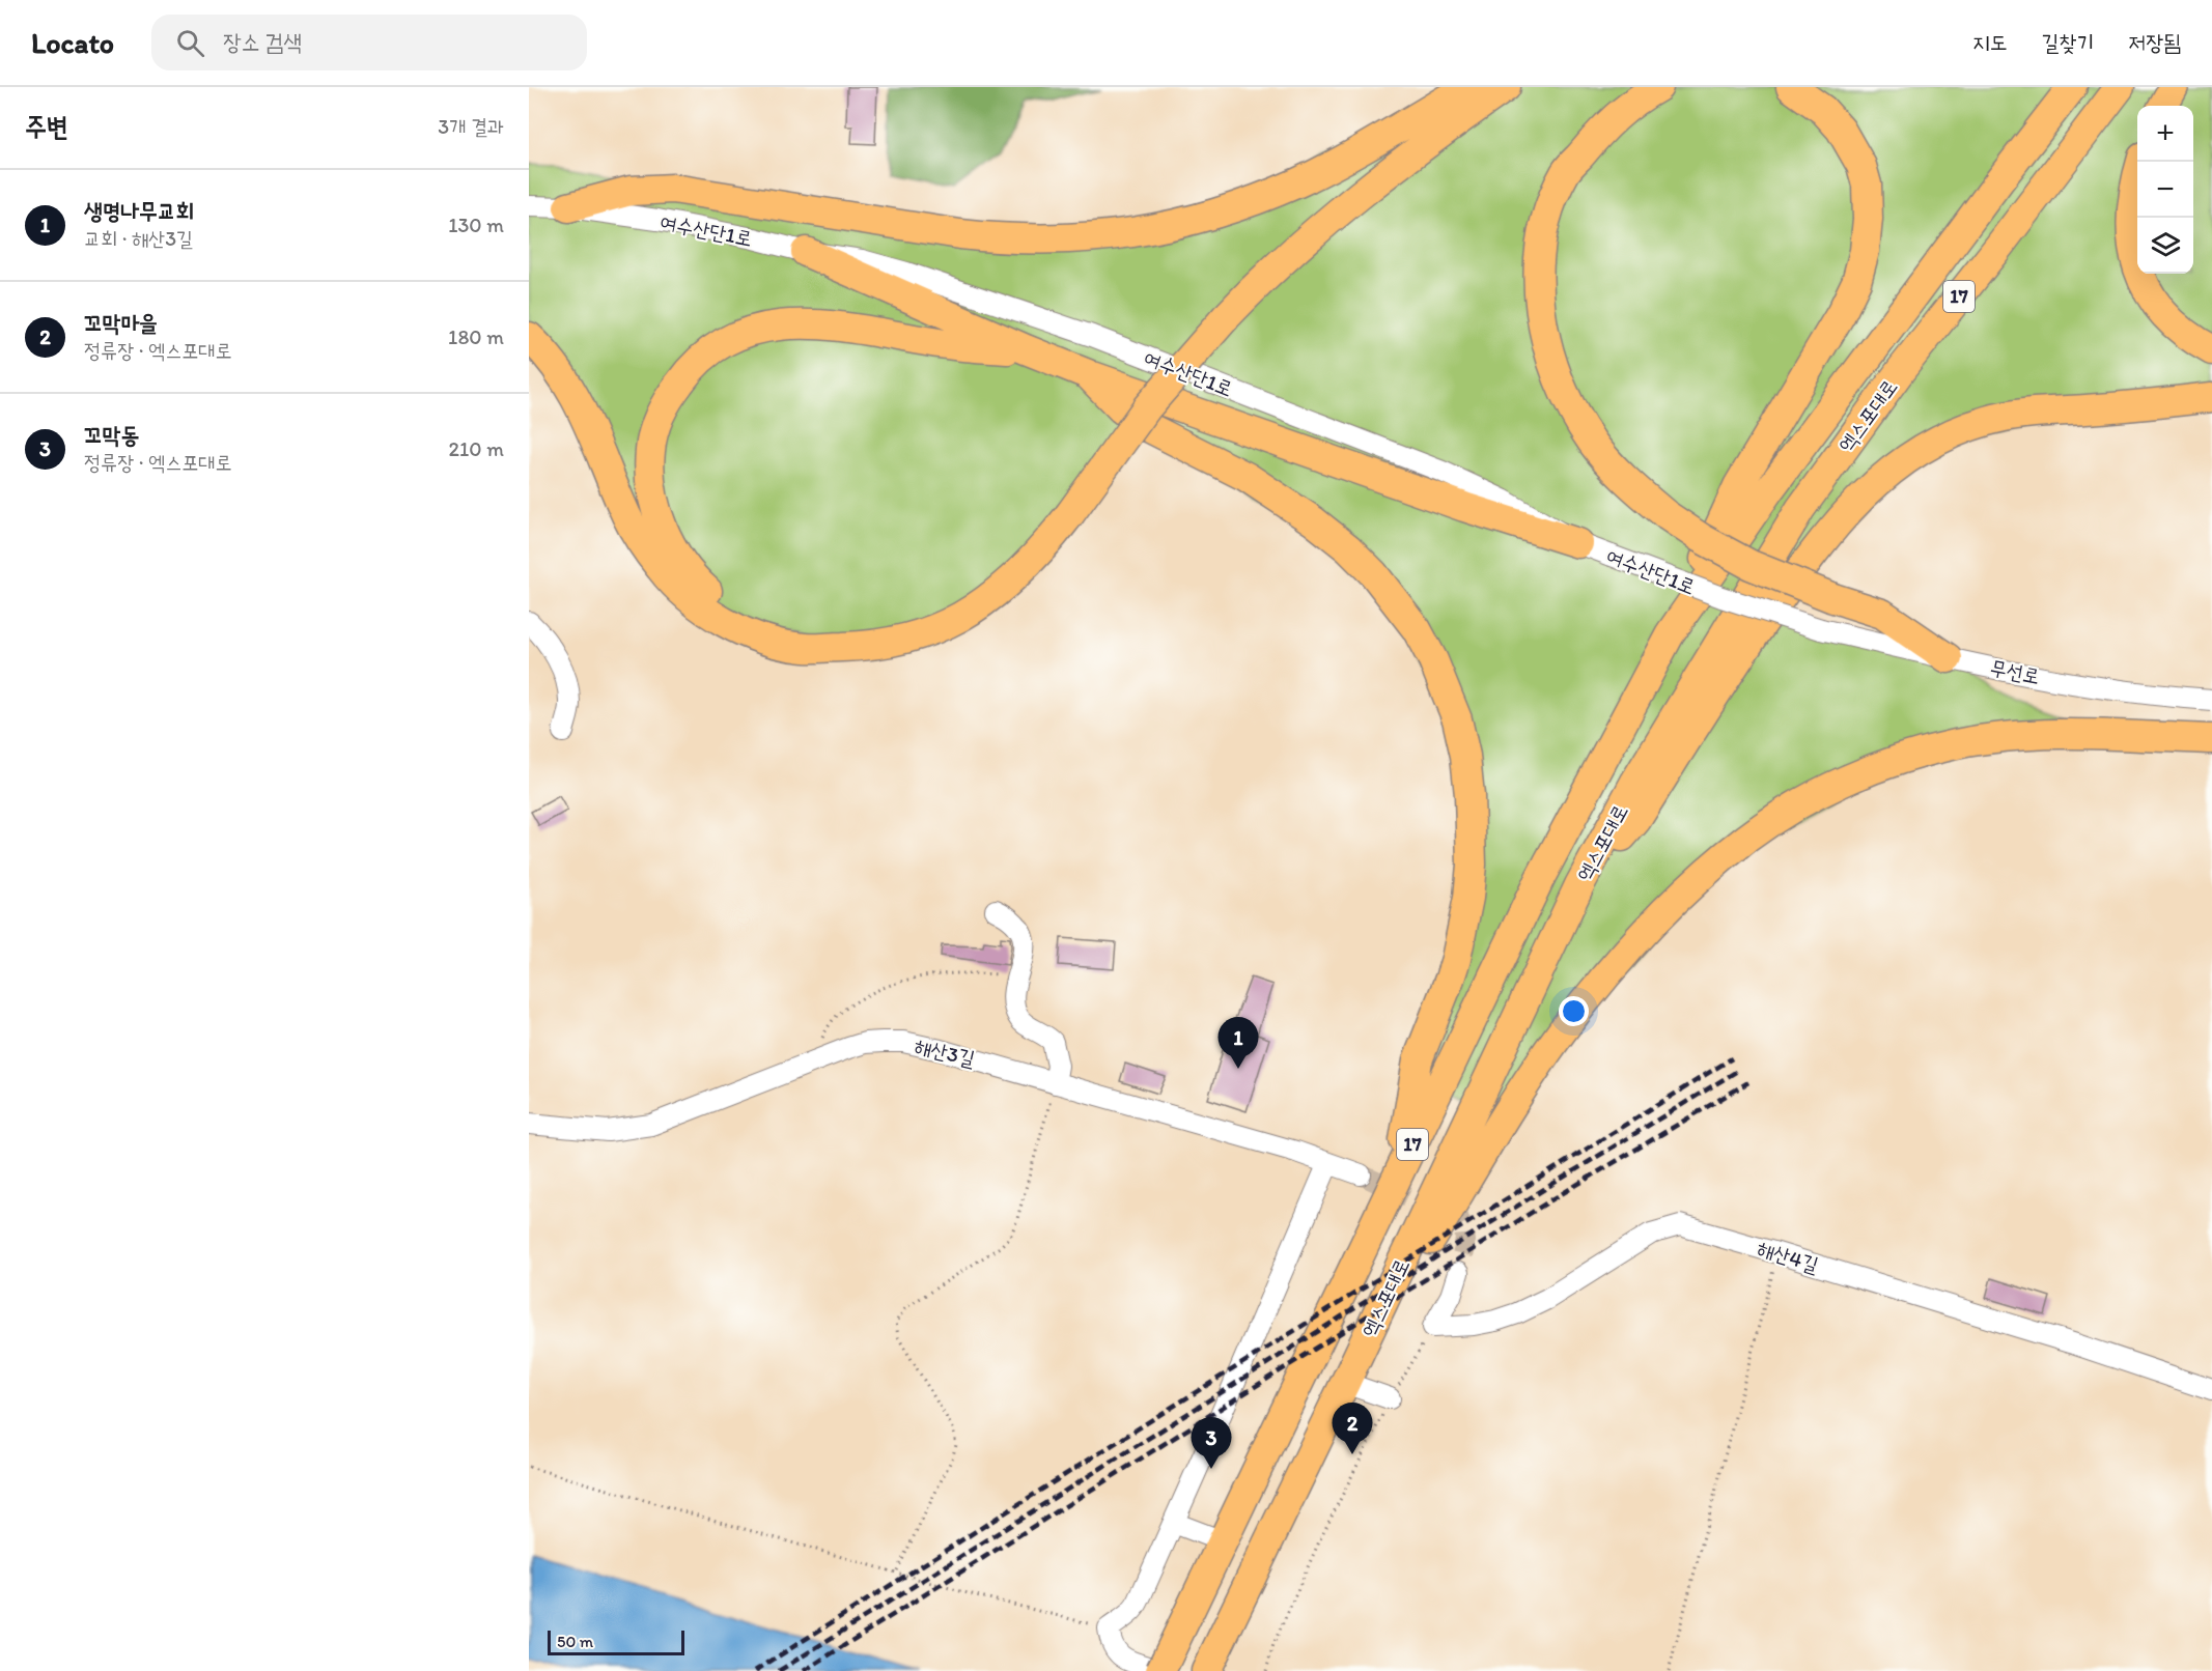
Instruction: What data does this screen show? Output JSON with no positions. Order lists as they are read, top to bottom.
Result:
{
  "streets": {
    "highway": ["17", "엑스포대로"],
    "street": [
      "여수산단1로",
      "무선로",
      "해산3길",
      "해산4길"
    ]
  },
  "crossings": [
    ["여수산단1로", "무선로"]
  ],
  "scale_bar": "50 m",
  "page": {
    "header": "Locato",
    "search": "장소 검색",
    "nav": ["지도", "길찾기", "저장됨"],
    "heading": ["주변", "3개 결과"],
    "map_buttons": ["+", "−"],
    "list": [
      {
        "mark": "1",
        "name": "생명나무교회",
        "note": "교회 · 해산3길",
        "value": "130 m"
      },
      {
        "mark": "2",
        "name": "꼬막마을",
        "note": "정류장 · 엑스포대로",
        "value": "180 m"
      },
      {
        "mark": "3",
        "name": "꼬막동",
        "note": "정류장 · 엑스포대로",
        "value": "210 m"
      }
    ],
    "pins": ["1", "2", "3"],
    "scale": "50 m"
  }
}
